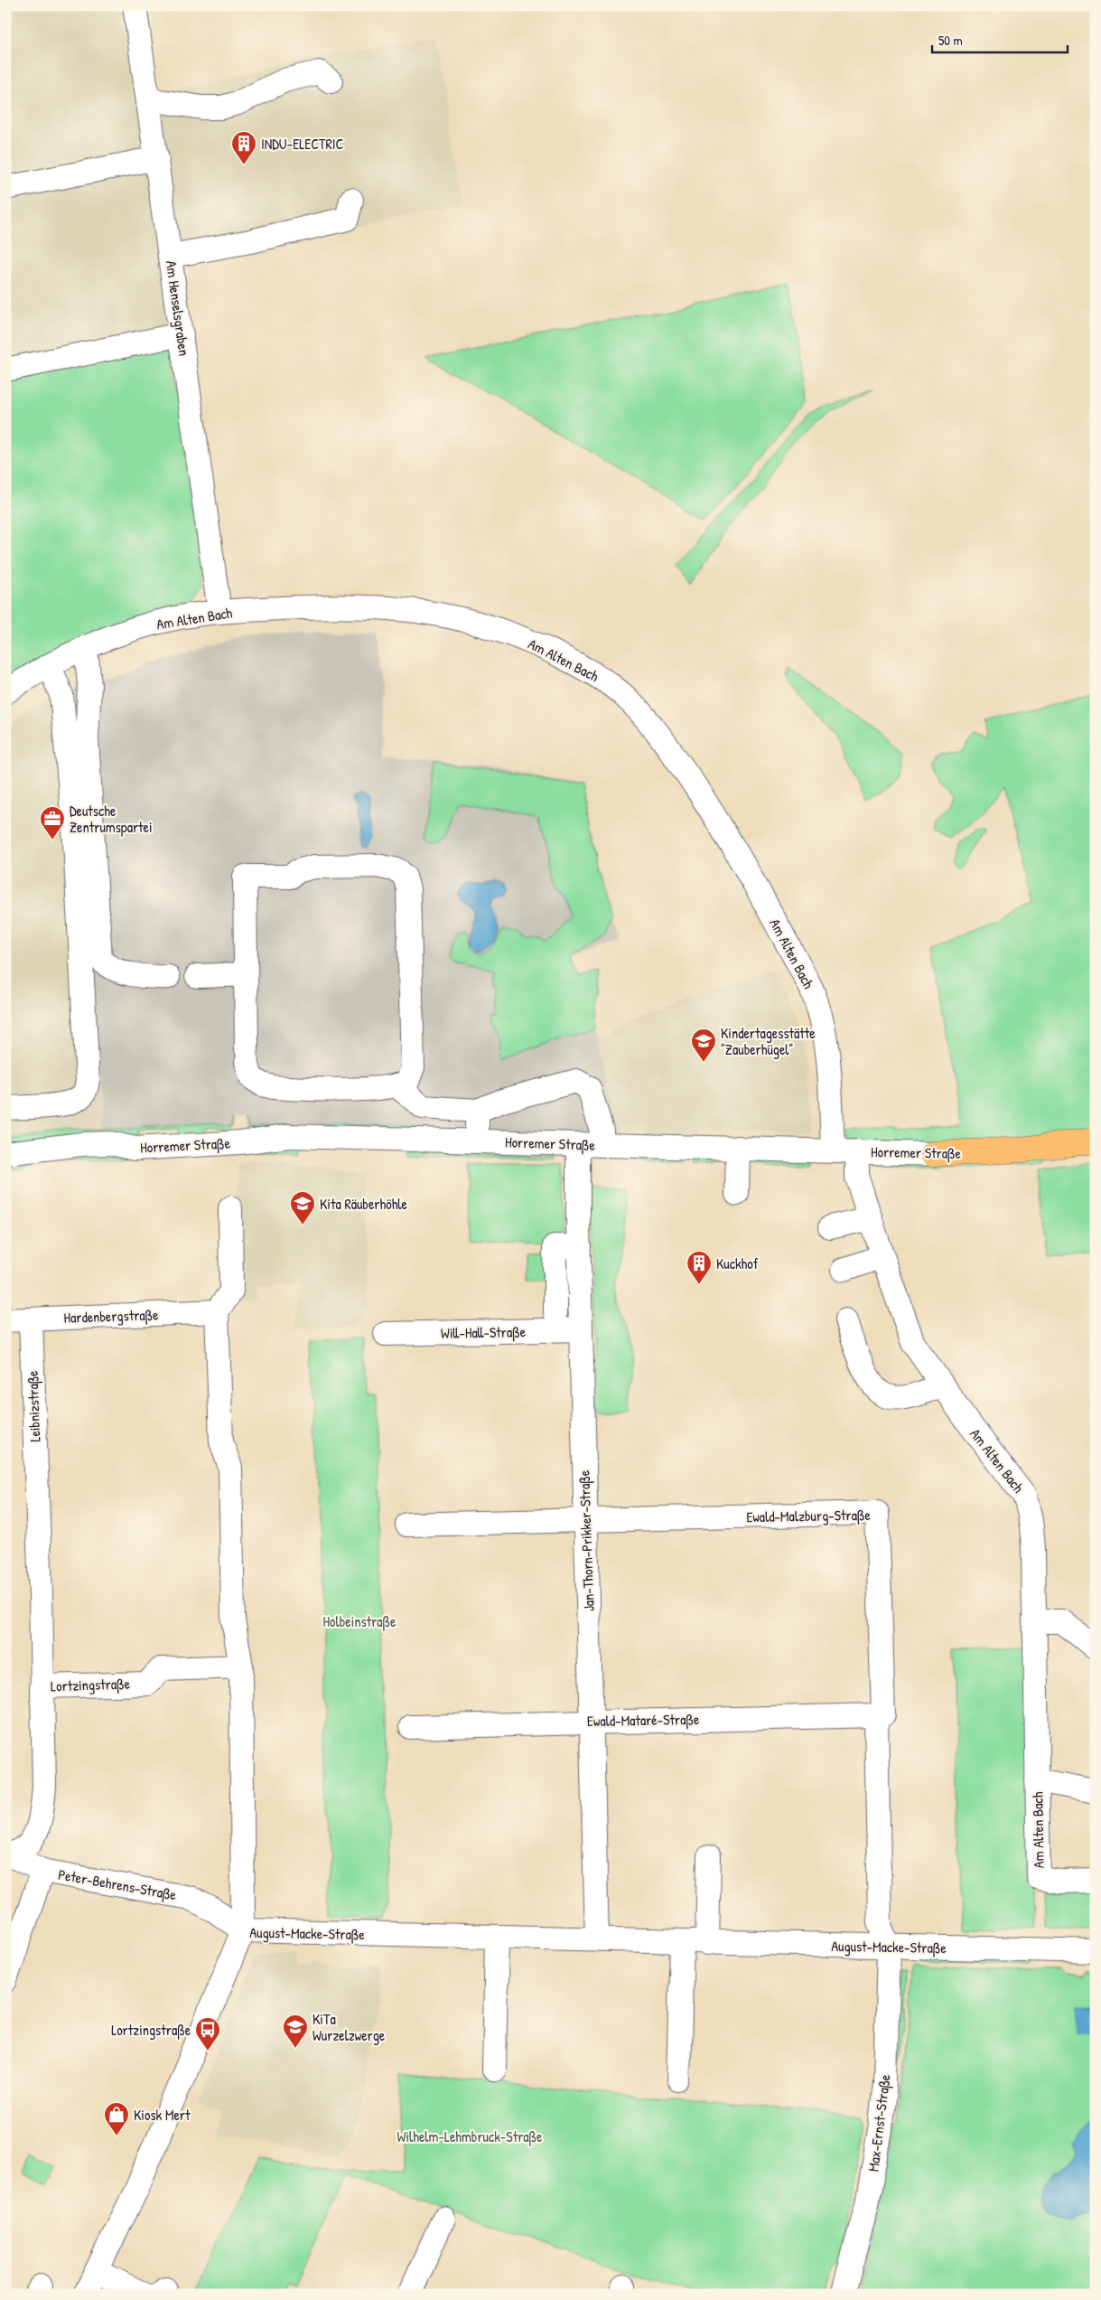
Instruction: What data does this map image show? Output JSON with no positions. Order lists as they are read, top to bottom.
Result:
{
  "streets": {
    "main road": ["Horremer Straße"],
    "street": [
      "Am Henselsgraben",
      "Am Alten Bach",
      "Hardenbergstraße",
      "Will-Hall-Straße",
      "Leibnizstraße",
      "Ewald-Malzburg-Straße",
      "Jan-Thorn-Prikker-Straße",
      "Lortzingstraße",
      "Ewald-Mataré-Straße",
      "Peter-Behrens-Straße",
      "August-Macke-Straße",
      "Max-Ernst-Straße"
    ]
  },
  "crossings": [
    ["Am Henselsgraben", "Am Alten Bach"],
    ["Am Alten Bach", "Horremer Straße"],
    ["Horremer Straße", "Jan-Thorn-Prikker-Straße"],
    ["Hardenbergstraße", "Leibnizstraße"],
    ["Will-Hall-Straße", "Jan-Thorn-Prikker-Straße"],
    ["Leibnizstraße", "Lortzingstraße"],
    ["Ewald-Malzburg-Straße", "Jan-Thorn-Prikker-Straße"],
    ["Ewald-Malzburg-Straße", "Ewald-Mataré-Straße"],
    ["Ewald-Malzburg-Straße", "August-Macke-Straße"],
    ["Ewald-Malzburg-Straße", "Max-Ernst-Straße"],
    ["Jan-Thorn-Prikker-Straße", "Ewald-Mataré-Straße"],
    ["Jan-Thorn-Prikker-Straße", "August-Macke-Straße"],
    ["Lortzingstraße", "Peter-Behrens-Straße"],
    ["Peter-Behrens-Straße", "August-Macke-Straße"],
    ["August-Macke-Straße", "Max-Ernst-Straße"]
  ],
  "parks": ["Holbeinstraße", "Wilhelm-Lehmbruck-Straße"],
  "places": {
    "building": ["INDU-ELECTRIC", "Kuckhof"],
    "office": ["Deutsche Zentrumspartei"],
    "school or university": ["Kindertagesstätte \"Zauberhügel\"", "Kita Räuberhöhle", "KiTa Wurzelzwerge"],
    "bus stop": ["Lortzingstraße"],
    "shop": ["Kiosk Mert"]
  },
  "scale_bar": "50 m"
}
